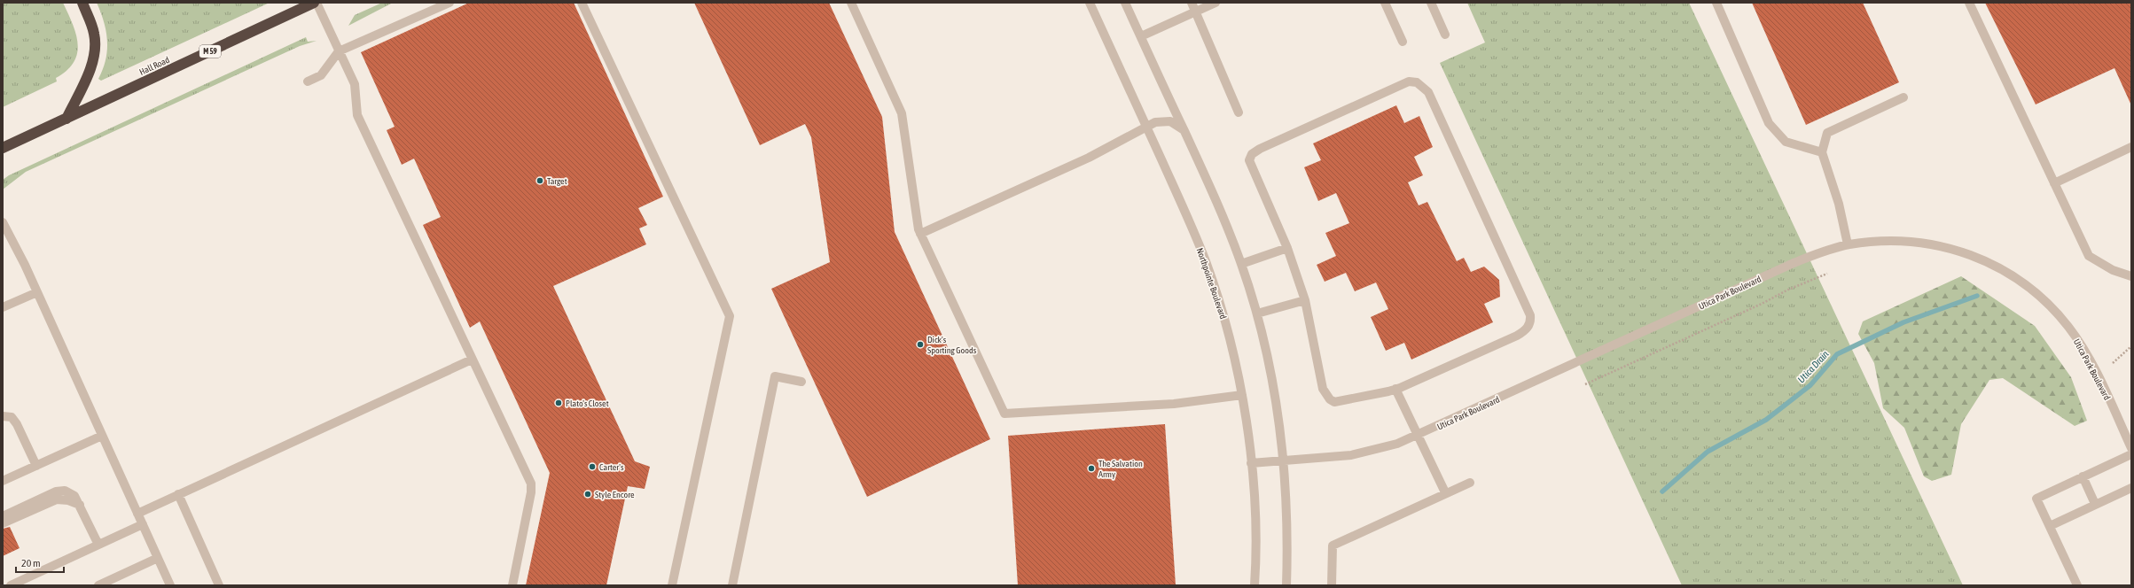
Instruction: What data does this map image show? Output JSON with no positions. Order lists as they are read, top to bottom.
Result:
{
  "streets": {
    "highway": ["M 59", "Hall Road"],
    "street": ["Northpointe Boulevard", "Utica Park Boulevard"]
  },
  "crossings": [
    ["Northpointe Boulevard", "Utica Park Boulevard"]
  ],
  "water": ["Utica Drain"],
  "places": [
    "Target",
    "Dick's Sporting Goods",
    "Plato's Closet",
    "Carter's",
    "The Salvation Army",
    "Style Encore"
  ],
  "scale_bar": "20 m"
}
